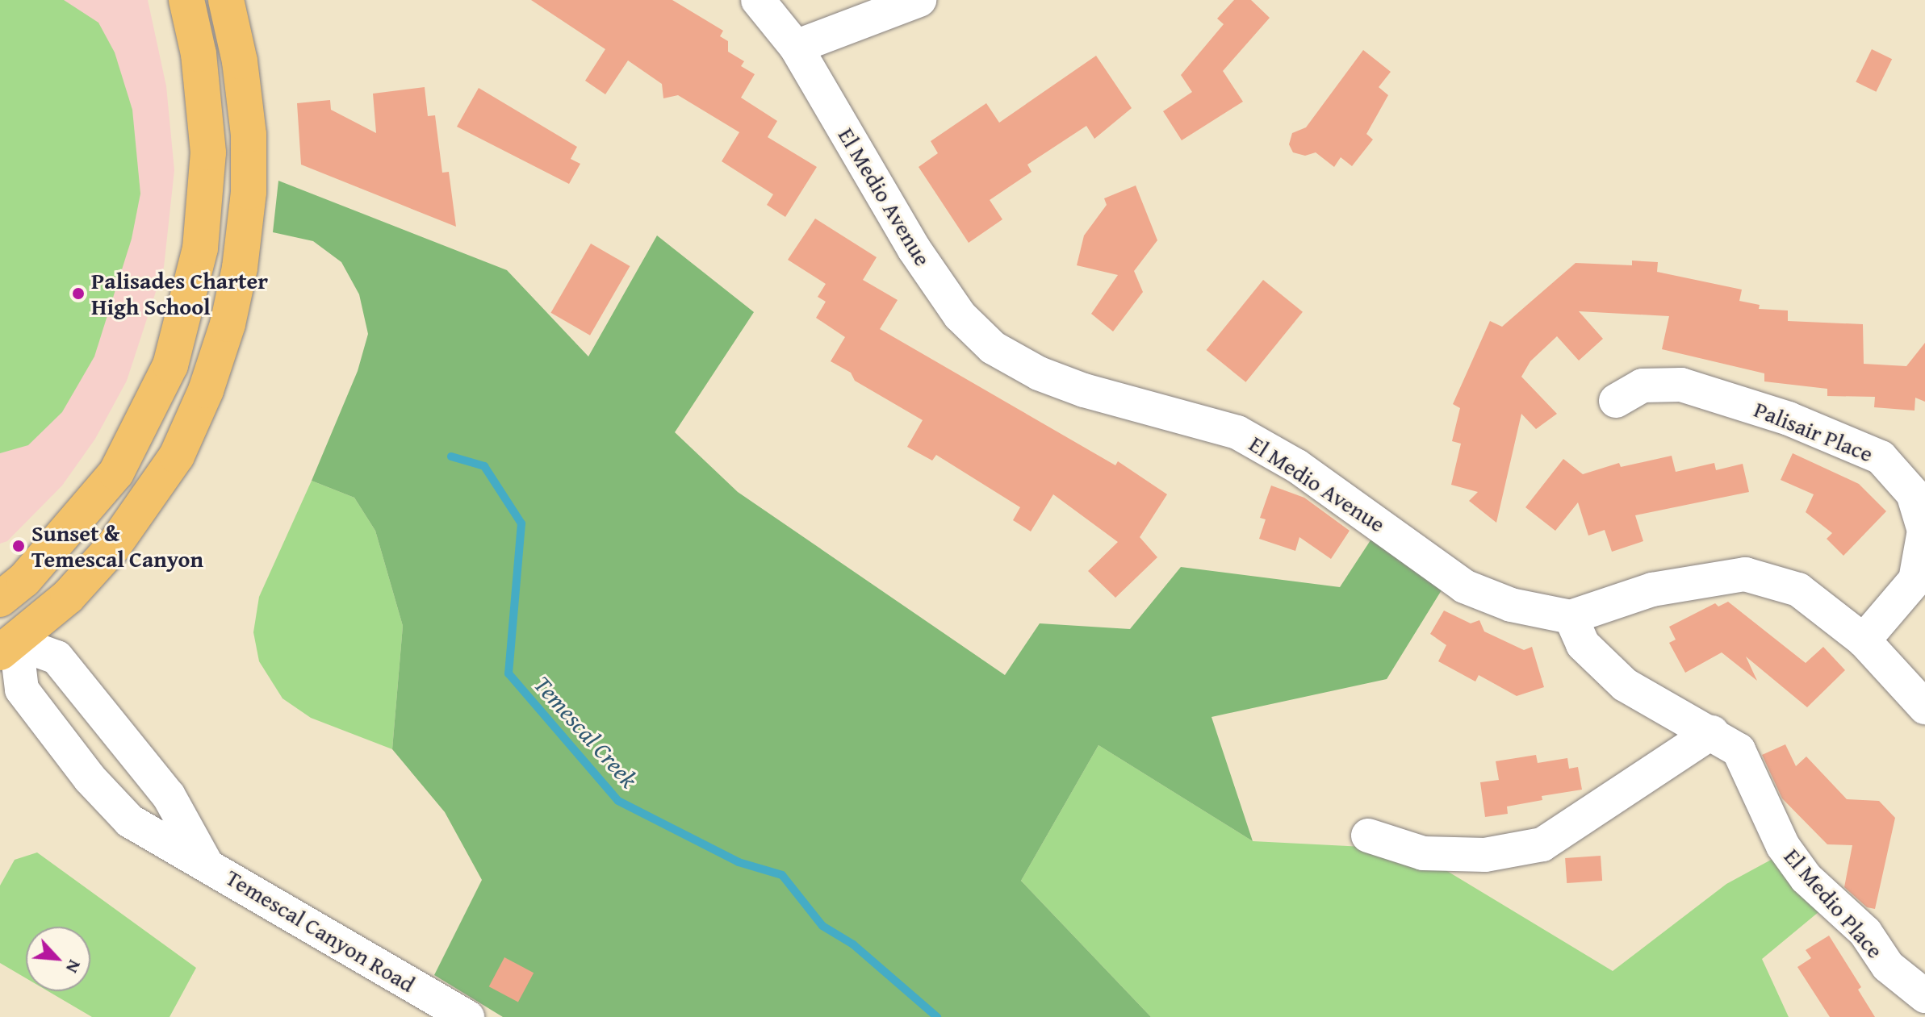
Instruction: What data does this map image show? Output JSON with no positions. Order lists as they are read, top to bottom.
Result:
{
  "streets": {
    "street": [
      "El Medio Avenue",
      "Palisair Place",
      "El Medio Place",
      "Temescal Canyon Road"
    ]
  },
  "crossings": [
    ["El Medio Avenue", "El Medio Place"]
  ],
  "water": ["Temescal Creek"],
  "places": ["Palisades Charter High School", "Sunset & Temescal Canyon"],
  "north": "bottom right"
}
